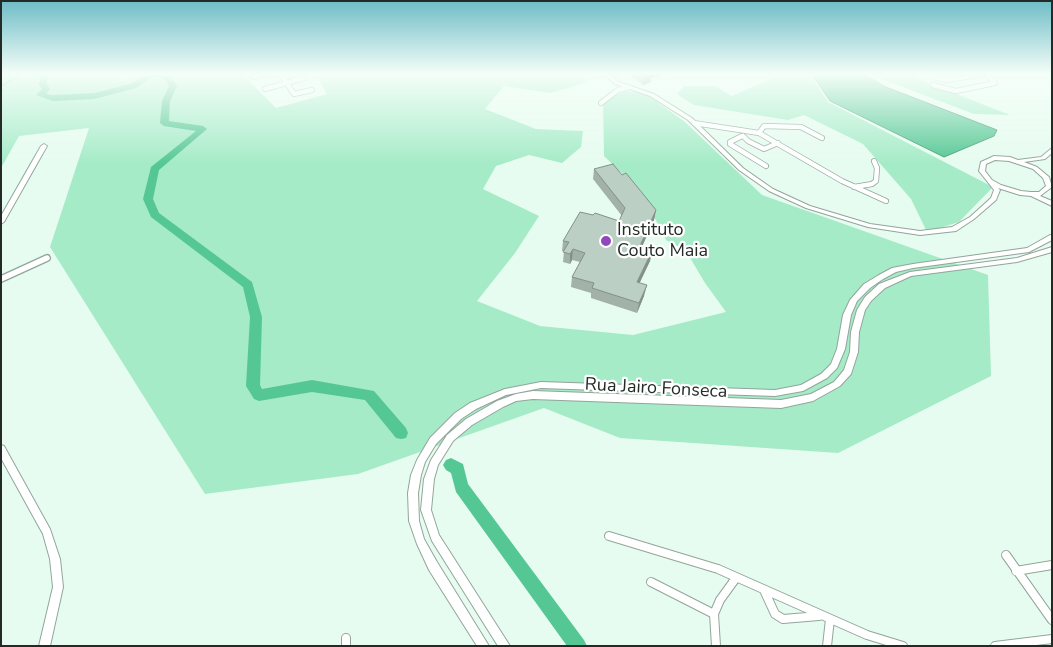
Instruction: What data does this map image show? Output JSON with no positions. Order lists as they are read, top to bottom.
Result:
{
  "streets": {
    "main road": ["Rua Jairo Fonseca"]
  },
  "places": ["Instituto Couto Maia"]
}
